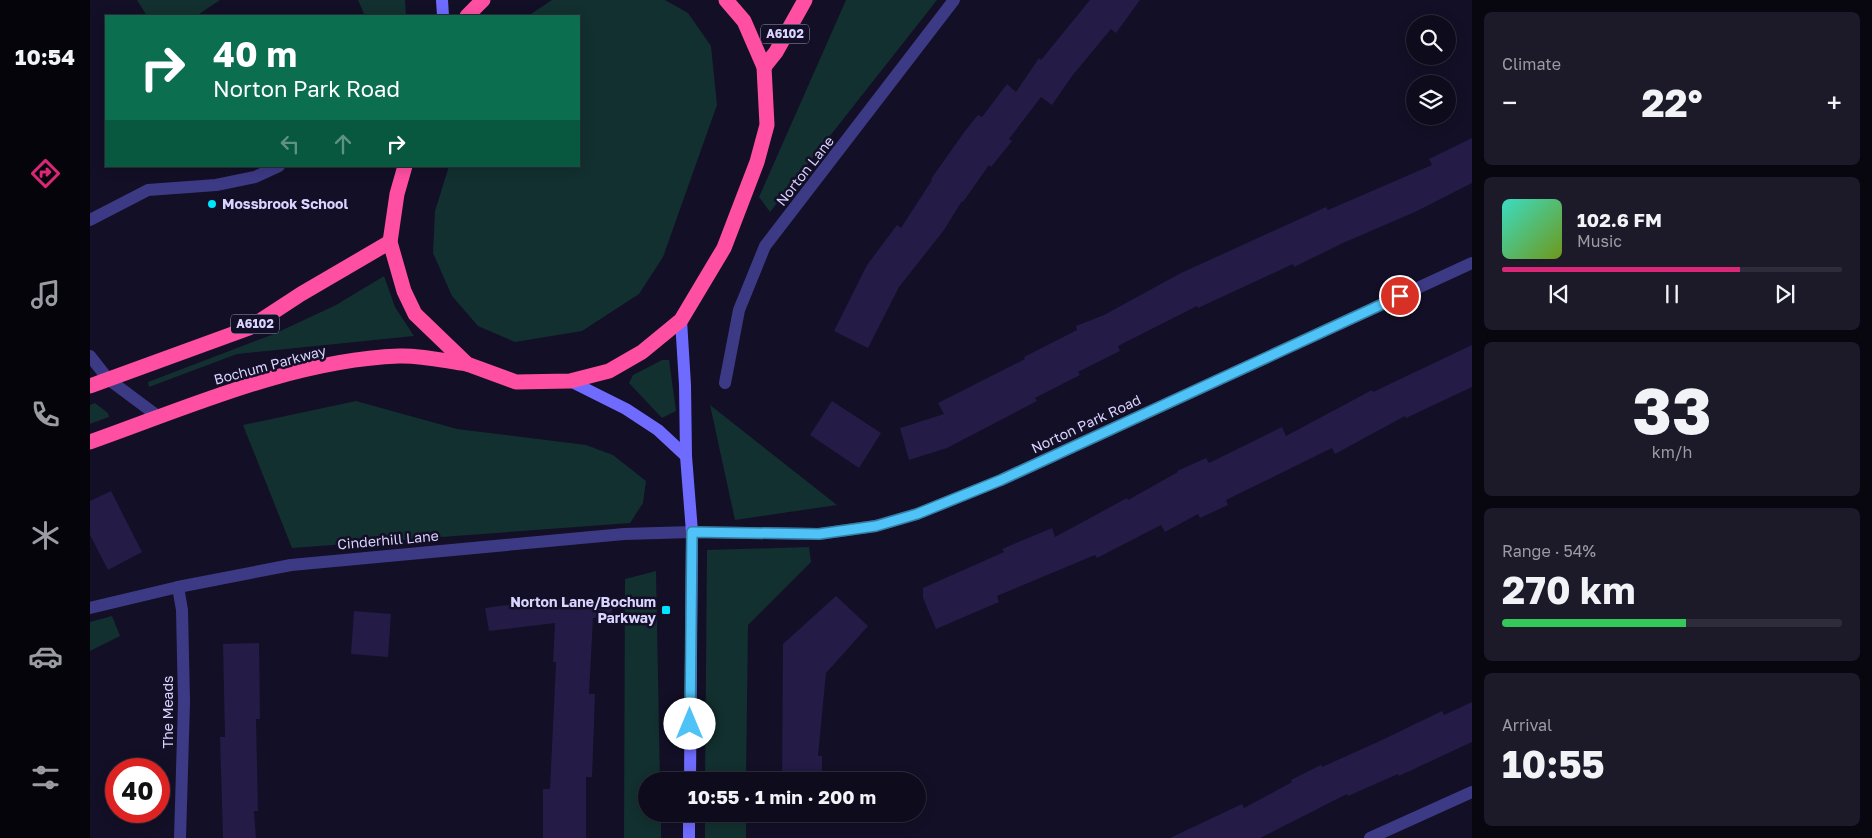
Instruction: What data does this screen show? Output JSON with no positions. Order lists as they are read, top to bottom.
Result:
{
  "streets": {
    "highway": ["A6102", "Bochum Parkway"],
    "street": [
      "Norton Lane",
      "Norton Park Road",
      "Cinderhill Lane",
      "The Meads"
    ]
  },
  "crossings": [
    ["Norton Park Road", "Cinderhill Lane"],
    ["Cinderhill Lane", "The Meads"]
  ],
  "places": {
    "other": ["Mossbrook School"],
    "transit": ["Norton Lane/Bochum Parkway"]
  },
  "page": {
    "tabs": "10:54",
    "tile": [
      "Climate",
      ["33", "km/h"],
      ["Range · 54%", "270 km"],
      ["Arrival", "10:55"]
    ],
    "turn": ["40 m", "Norton Park Road"],
    "heat": ["−", "22°", "+"],
    "song": ["102.6 FM", "Music"],
    "limit": "40",
    "trip": "10:55 · 1 min · 200 m"
  }
}
